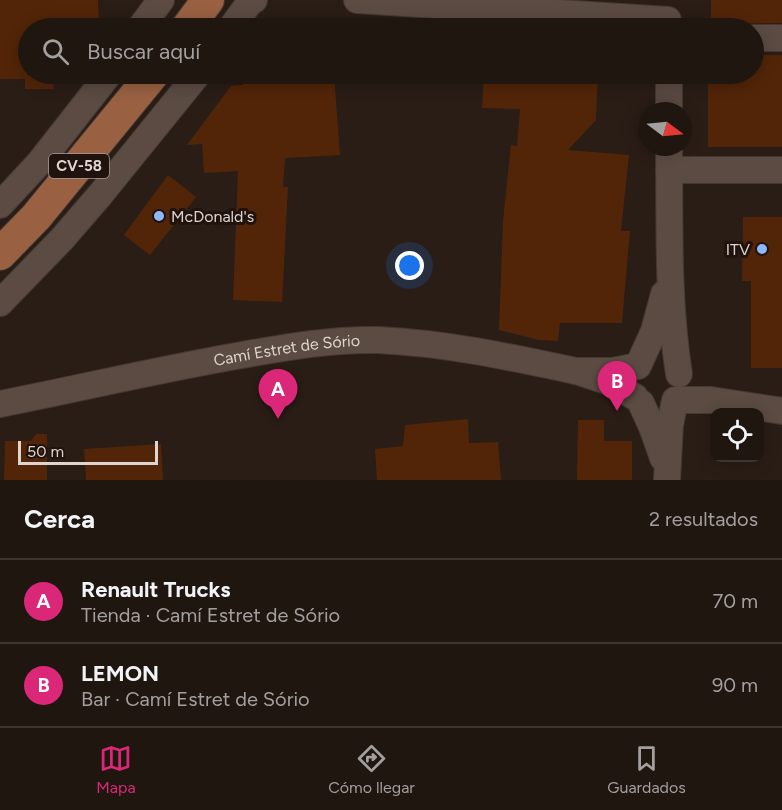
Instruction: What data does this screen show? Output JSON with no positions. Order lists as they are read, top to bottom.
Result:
{
  "streets": {
    "main road": ["CV-58"],
    "street": ["Camí Estret de Sório"]
  },
  "places": ["McDonald's", "ITV"],
  "scale_bar": "50 m",
  "north": "right",
  "page": {
    "search": "Buscar aquí",
    "pins": ["B", "A"],
    "scale": "50 m",
    "heading": ["Cerca", "2 resultados"],
    "list": [
      {
        "mark": "A",
        "name": "Renault Trucks",
        "note": "Tienda · Camí Estret de Sório",
        "value": "70 m"
      },
      {
        "mark": "B",
        "name": "LEMON",
        "note": "Bar · Camí Estret de Sório",
        "value": "90 m"
      }
    ],
    "nav": ["Mapa", "Cómo llegar", "Guardados"]
  }
}
